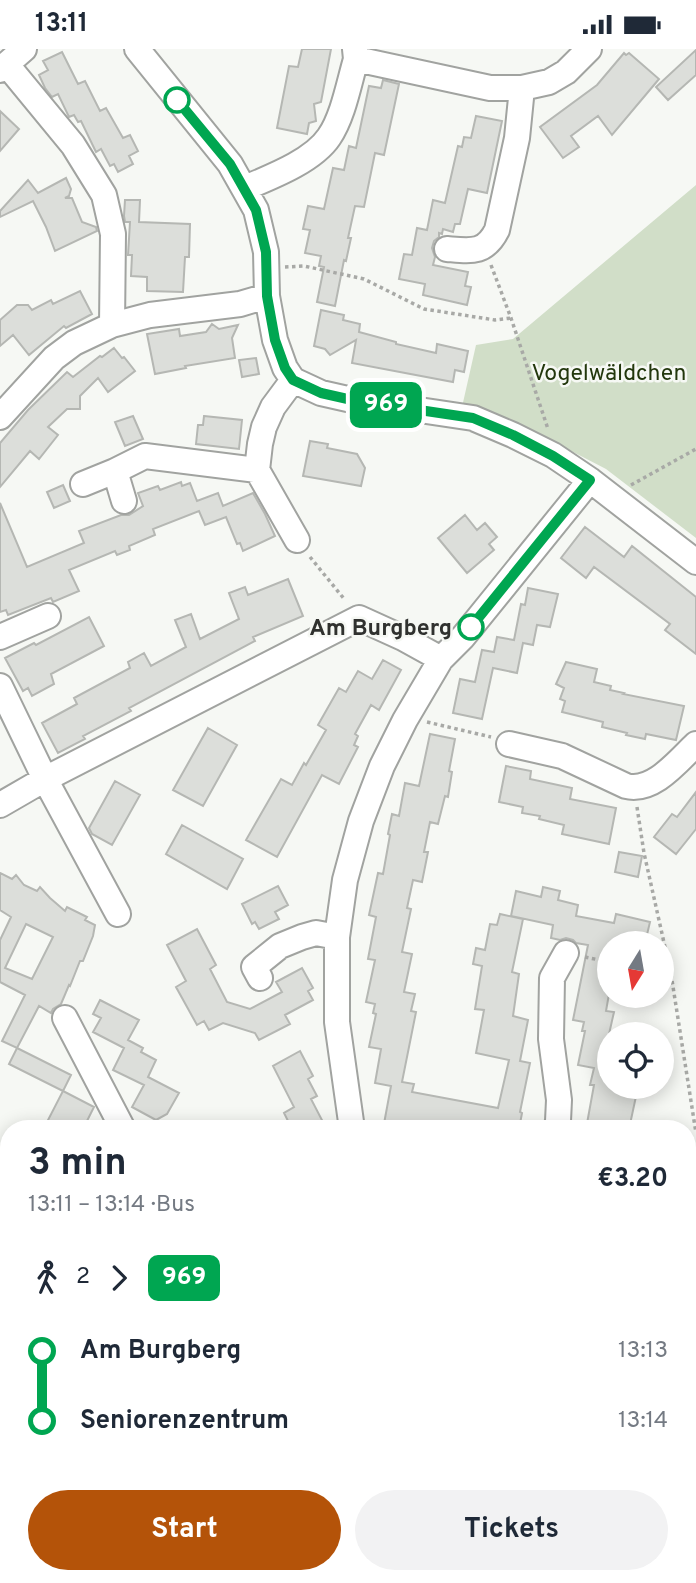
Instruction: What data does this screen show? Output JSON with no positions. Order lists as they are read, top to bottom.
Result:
{
  "parks": ["Vogelwäldchen"],
  "places": ["Am Burgberg"],
  "lines": ["bus line 969"],
  "north": "bottom",
  "page": {
    "status": "13:11",
    "on_map": "969",
    "heading": ["3 min", "13:11 – 13:14 · Bus", "€3.20"],
    "legs": ["2", "969"],
    "list": [
      {
        "name": "Am Burgberg",
        "value": "13:13"
      },
      {
        "name": "Seniorenzentrum",
        "value": "13:14"
      }
    ],
    "buttons": ["Start", "Tickets"]
  }
}
